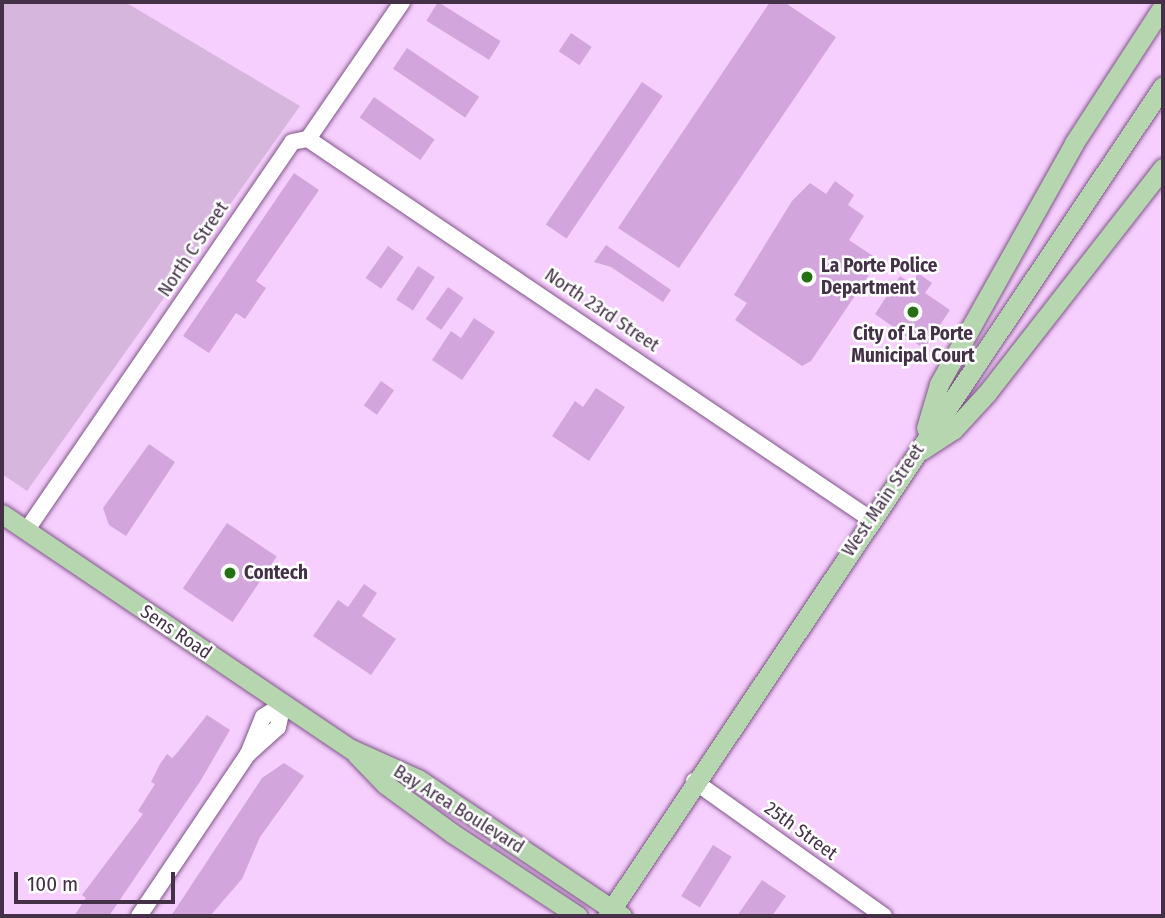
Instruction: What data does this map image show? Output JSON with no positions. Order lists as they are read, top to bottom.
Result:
{
  "streets": {
    "main road": ["West Main Street", "Sens Road", "Bay Area Boulevard"],
    "street": ["North C Street", "North 23rd Street", "25th Street"]
  },
  "crossings": [
    ["North C Street", "North 23rd Street"],
    ["North C Street", "Sens Road"],
    ["North 23rd Street", "West Main Street"],
    ["West Main Street", "Bay Area Boulevard"],
    ["West Main Street", "25th Street"],
    ["Sens Road", "Bay Area Boulevard"]
  ],
  "places": ["La Porte Police Department", "City of La Porte Municipal Court", "Contech"],
  "scale_bar": "100 m"
}
